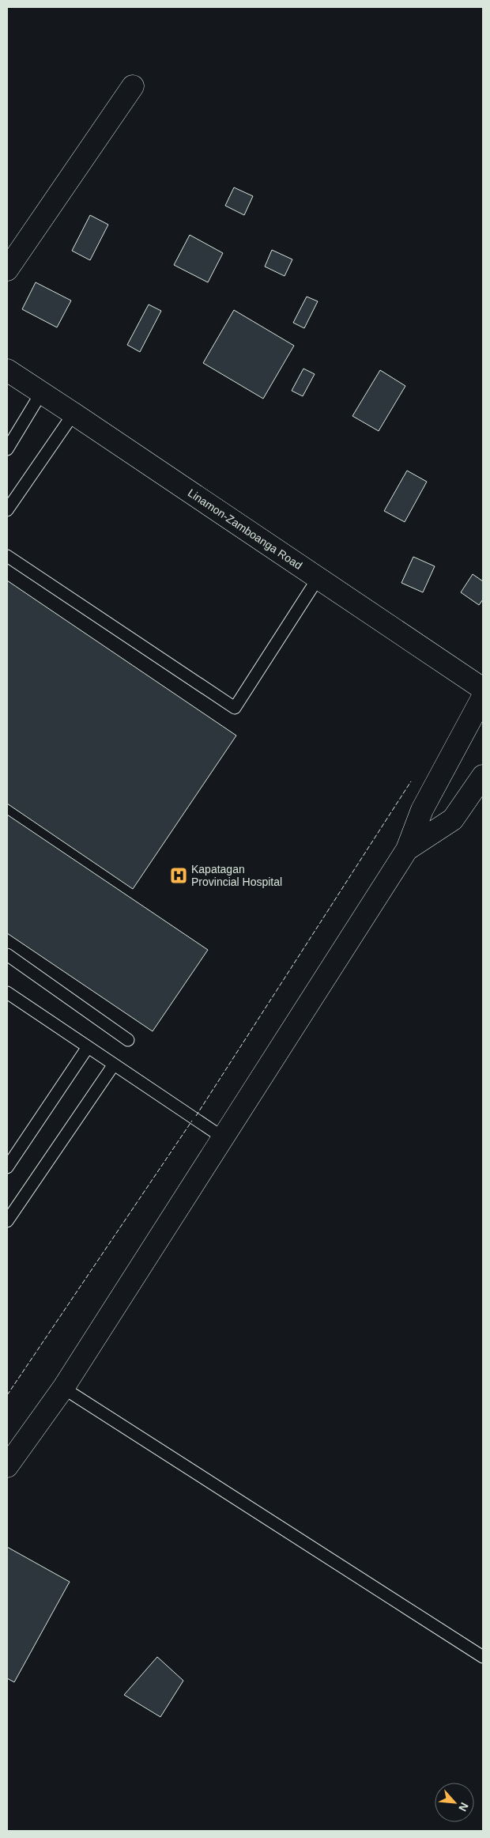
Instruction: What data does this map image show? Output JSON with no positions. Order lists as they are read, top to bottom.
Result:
{
  "streets": {
    "main road": ["Linamon-Zamboanga Road"]
  },
  "places": {
    "hospital": ["Kapatagan Provincial Hospital"]
  },
  "north": "bottom right"
}
